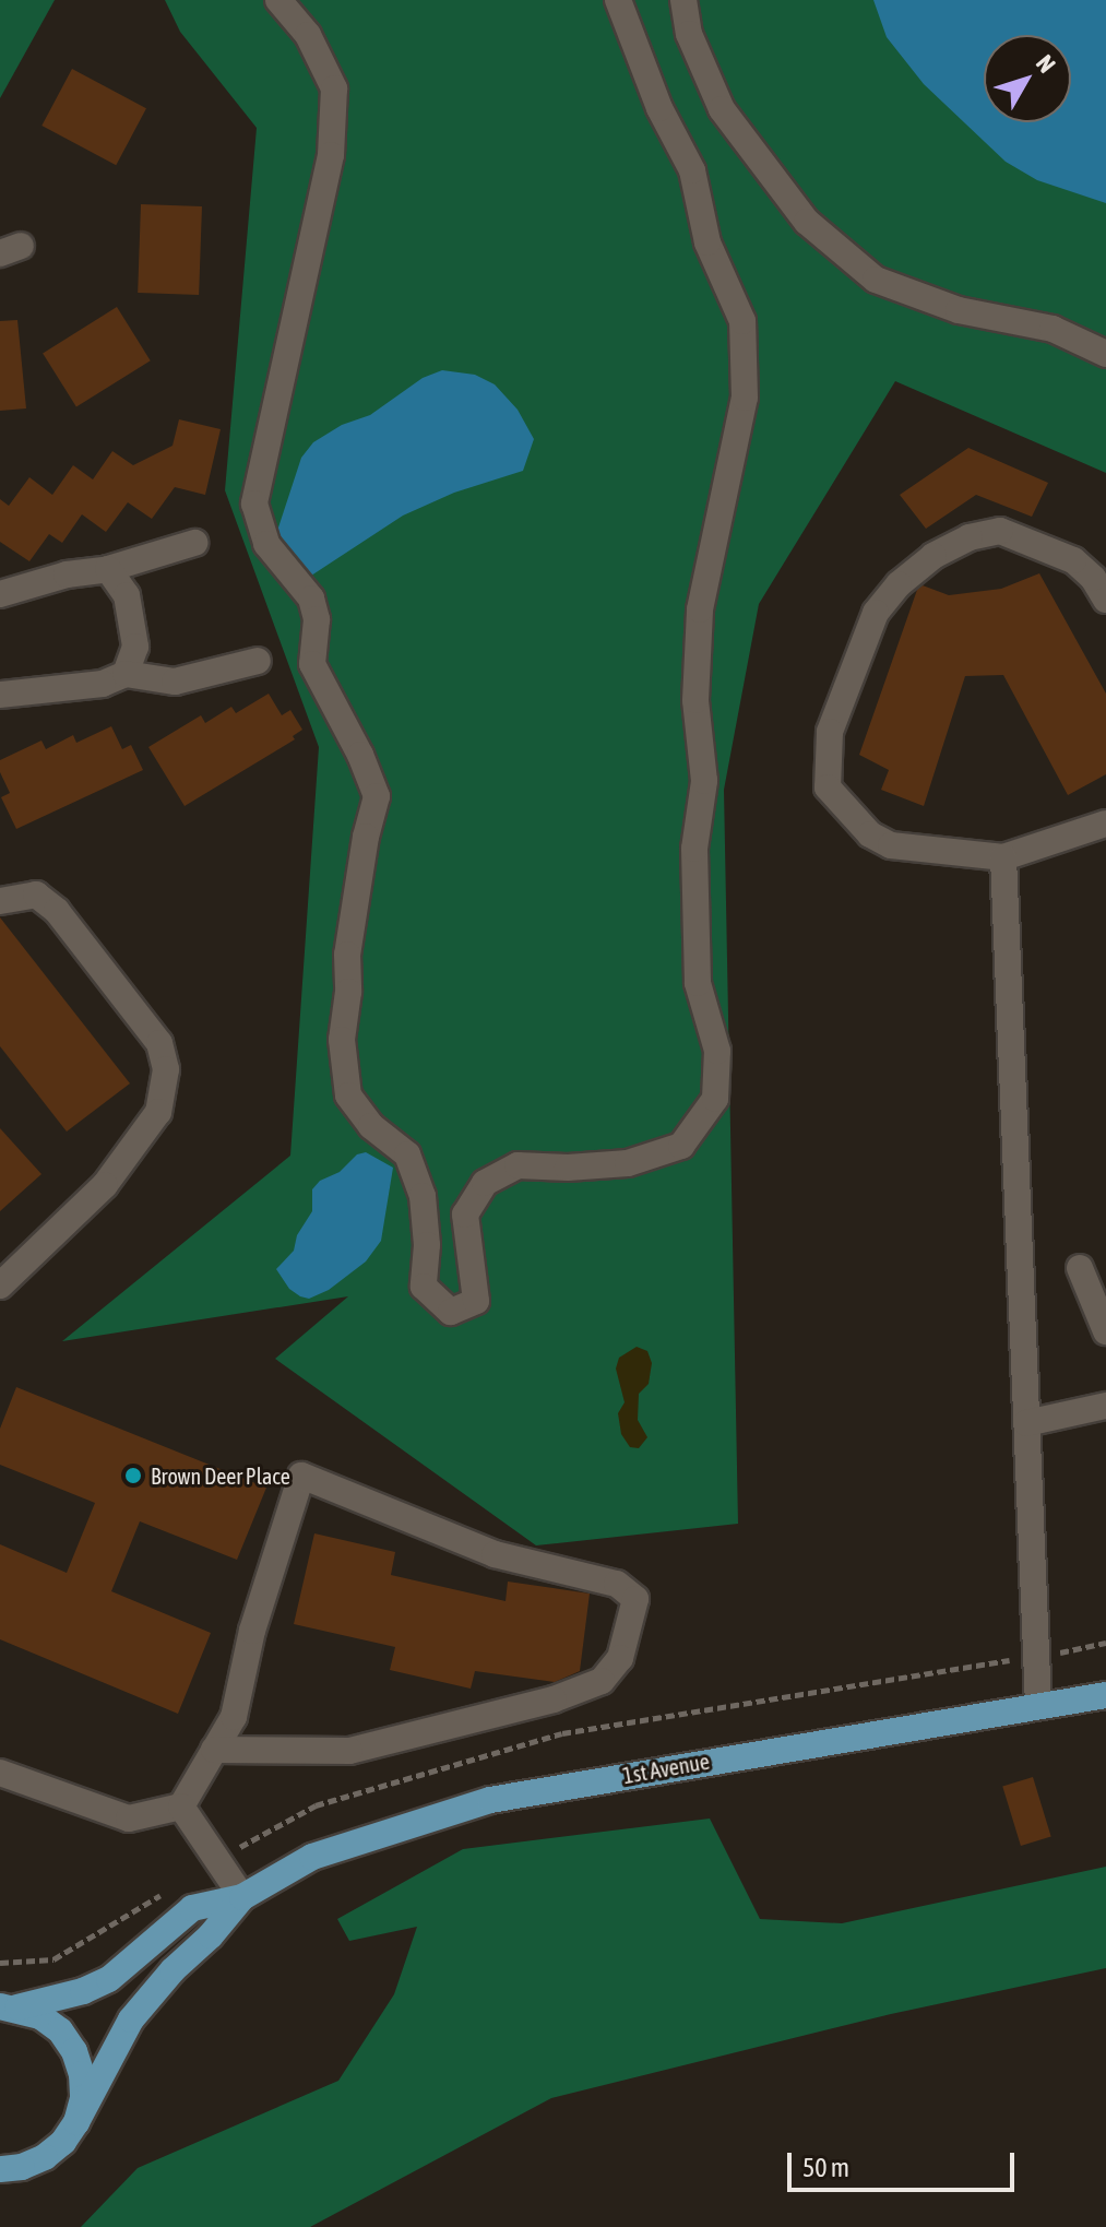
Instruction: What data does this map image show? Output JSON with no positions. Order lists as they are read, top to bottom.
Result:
{
  "streets": {
    "main road": ["1st Avenue"]
  },
  "places": ["Brown Deer Place"],
  "scale_bar": "50 m",
  "north": "top right"
}
